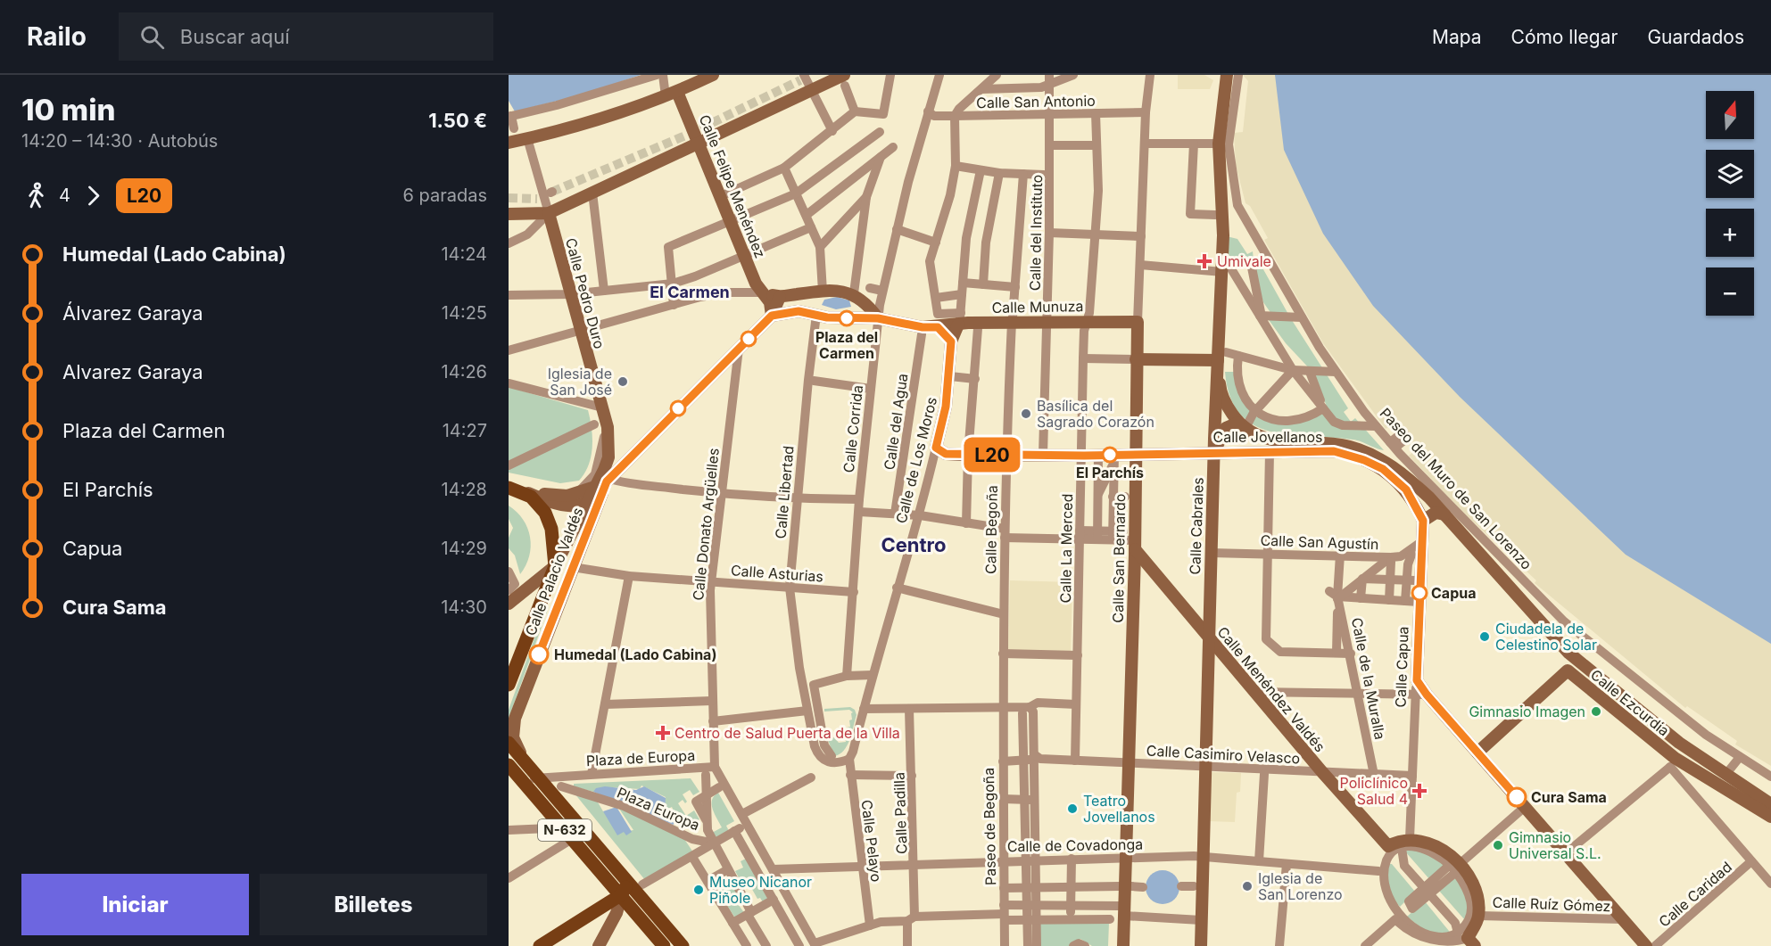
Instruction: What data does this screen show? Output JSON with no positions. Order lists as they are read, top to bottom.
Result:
{
  "streets": {
    "main road": [
      "Calle Felipe Menéndez",
      "Calle Pedro Duro",
      "Calle Munuza",
      "Calle Jovellanos",
      "Calle de Los Moros",
      "Calle Cabrales",
      "Calle San Bernardo",
      "Calle Palacio Valdés",
      "Calle Capua",
      "Calle Menéndez Valdés",
      "Calle Ezcurdia",
      "N-632"
    ],
    "street": [
      "Calle San Antonio",
      "Calle del Instituto",
      "Calle del Agua",
      "Calle Corrida",
      "Paseo del Muro de San Lorenzo",
      "Calle Libertad",
      "Calle Donato Argüelles",
      "Calle Begoña",
      "Calle San Agustín",
      "Calle La Merced",
      "Calle Asturias",
      "Calle de la Muralla",
      "Calle Casimiro Velasco",
      "Plaza de Europa",
      "Plaza Europa",
      "Calle Padilla",
      "Paseo de Begoña",
      "Calle Pelayo",
      "Calle de Covadonga",
      "Calle Caridad",
      "Calle Ruíz Gómez"
    ]
  },
  "crossings": [
    ["Calle San Antonio", "Calle del Instituto"],
    ["Calle San Antonio", "Calle Corrida"],
    ["Calle San Antonio", "Calle La Merced"],
    ["Calle San Antonio", "Calle San Bernardo"],
    ["Calle Felipe Menéndez", "Calle Munuza"],
    ["Calle del Instituto", "Calle Munuza"],
    ["Calle del Instituto", "Calle Jovellanos"],
    ["Calle Pedro Duro", "Calle Palacio Valdés"],
    ["Calle Munuza", "Calle Corrida"],
    ["Calle Munuza", "Calle de Los Moros"],
    ["Calle Munuza", "Calle Libertad"],
    ["Calle Munuza", "Calle Begoña"],
    ["Calle Munuza", "Calle La Merced"],
    ["Calle Munuza", "Calle San Bernardo"],
    ["Calle Corrida", "Calle Asturias"],
    ["Calle Jovellanos", "Calle de Los Moros"],
    ["Calle Jovellanos", "Calle Cabrales"],
    ["Calle Jovellanos", "Calle Begoña"],
    ["Calle Jovellanos", "Calle La Merced"],
    ["Calle Jovellanos", "Calle San Bernardo"],
    ["Calle Jovellanos", "Calle Capua"],
    ["Calle de Los Moros", "Calle Pelayo"],
    ["Calle Libertad", "Calle Asturias"],
    ["Calle Libertad", "Calle Pelayo"],
    ["Calle Donato Argüelles", "Calle Asturias"],
    ["Calle Donato Argüelles", "Plaza de Europa"],
    ["Calle Cabrales", "Calle San Agustín"],
    ["Calle Cabrales", "Calle Menéndez Valdés"],
    ["Calle Cabrales", "Calle Casimiro Velasco"],
    ["Calle Cabrales", "Calle de Covadonga"],
    ["Calle Begoña", "Paseo de Begoña"],
    ["Calle San Agustín", "Calle Capua"],
    ["Calle La Merced", "Calle Casimiro Velasco"],
    ["Calle San Bernardo", "Calle Menéndez Valdés"],
    ["Calle San Bernardo", "Calle Casimiro Velasco"],
    ["Calle San Bernardo", "Calle de Covadonga"],
    ["Calle Palacio Valdés", "Calle Asturias"],
    ["Calle Palacio Valdés", "N-632"],
    ["Calle Capua", "Calle Casimiro Velasco"],
    ["Calle de la Muralla", "Calle Casimiro Velasco"],
    ["Calle Menéndez Valdés", "Calle Casimiro Velasco"],
    ["Calle Ezcurdia", "Calle Caridad"],
    ["Calle Casimiro Velasco", "Paseo de Begoña"],
    ["Plaza de Europa", "N-632"],
    ["Plaza de Europa", "Calle de Covadonga"],
    ["Calle Padilla", "Calle de Covadonga"],
    ["Paseo de Begoña", "Calle de Covadonga"],
    ["Calle Pelayo", "Calle de Covadonga"]
  ],
  "districts": ["El Carmen", "Centro"],
  "places": {
    "health": ["Umivale", "Centro de Salud Puerta de la Villa", "Policlínico Salud 4"],
    "other": [
      "Plaza del Carmen",
      "Iglesia de San José",
      "Basílica del Sagrado Corazón",
      "El Parchís",
      "Capua",
      "Ciudadela de Celestino Solar",
      "Humedal (Lado Cabina)",
      "Gimnasio Imagen",
      "Cura Sama",
      "Teatro Jovellanos",
      "Gimnasio Universal S.L.",
      "Iglesia de San Lorenzo",
      "Museo Nicanor Piñole"
    ]
  },
  "lines": ["bus line L20"],
  "north": "top",
  "page": {
    "header": "Railo",
    "search": "Buscar aquí",
    "nav": ["Mapa", "Cómo llegar", "Guardados"],
    "heading": ["10 min", "14:20 – 14:30 · Autobús", "1.50 €"],
    "on_map": "L20",
    "map_buttons": ["+", "−"],
    "legs": ["4", "L20", "6 paradas"],
    "list": [
      {
        "name": "Humedal (Lado Cabina)",
        "value": "14:24"
      },
      {
        "name": "Álvarez Garaya",
        "value": "14:25"
      },
      {
        "name": "Alvarez Garaya",
        "value": "14:26"
      },
      {
        "name": "Plaza del Carmen",
        "value": "14:27"
      },
      {
        "name": "El Parchís",
        "value": "14:28"
      },
      {
        "name": "Capua",
        "value": "14:29"
      },
      {
        "name": "Cura Sama",
        "value": "14:30"
      }
    ],
    "buttons": ["Iniciar", "Billetes"]
  }
}
